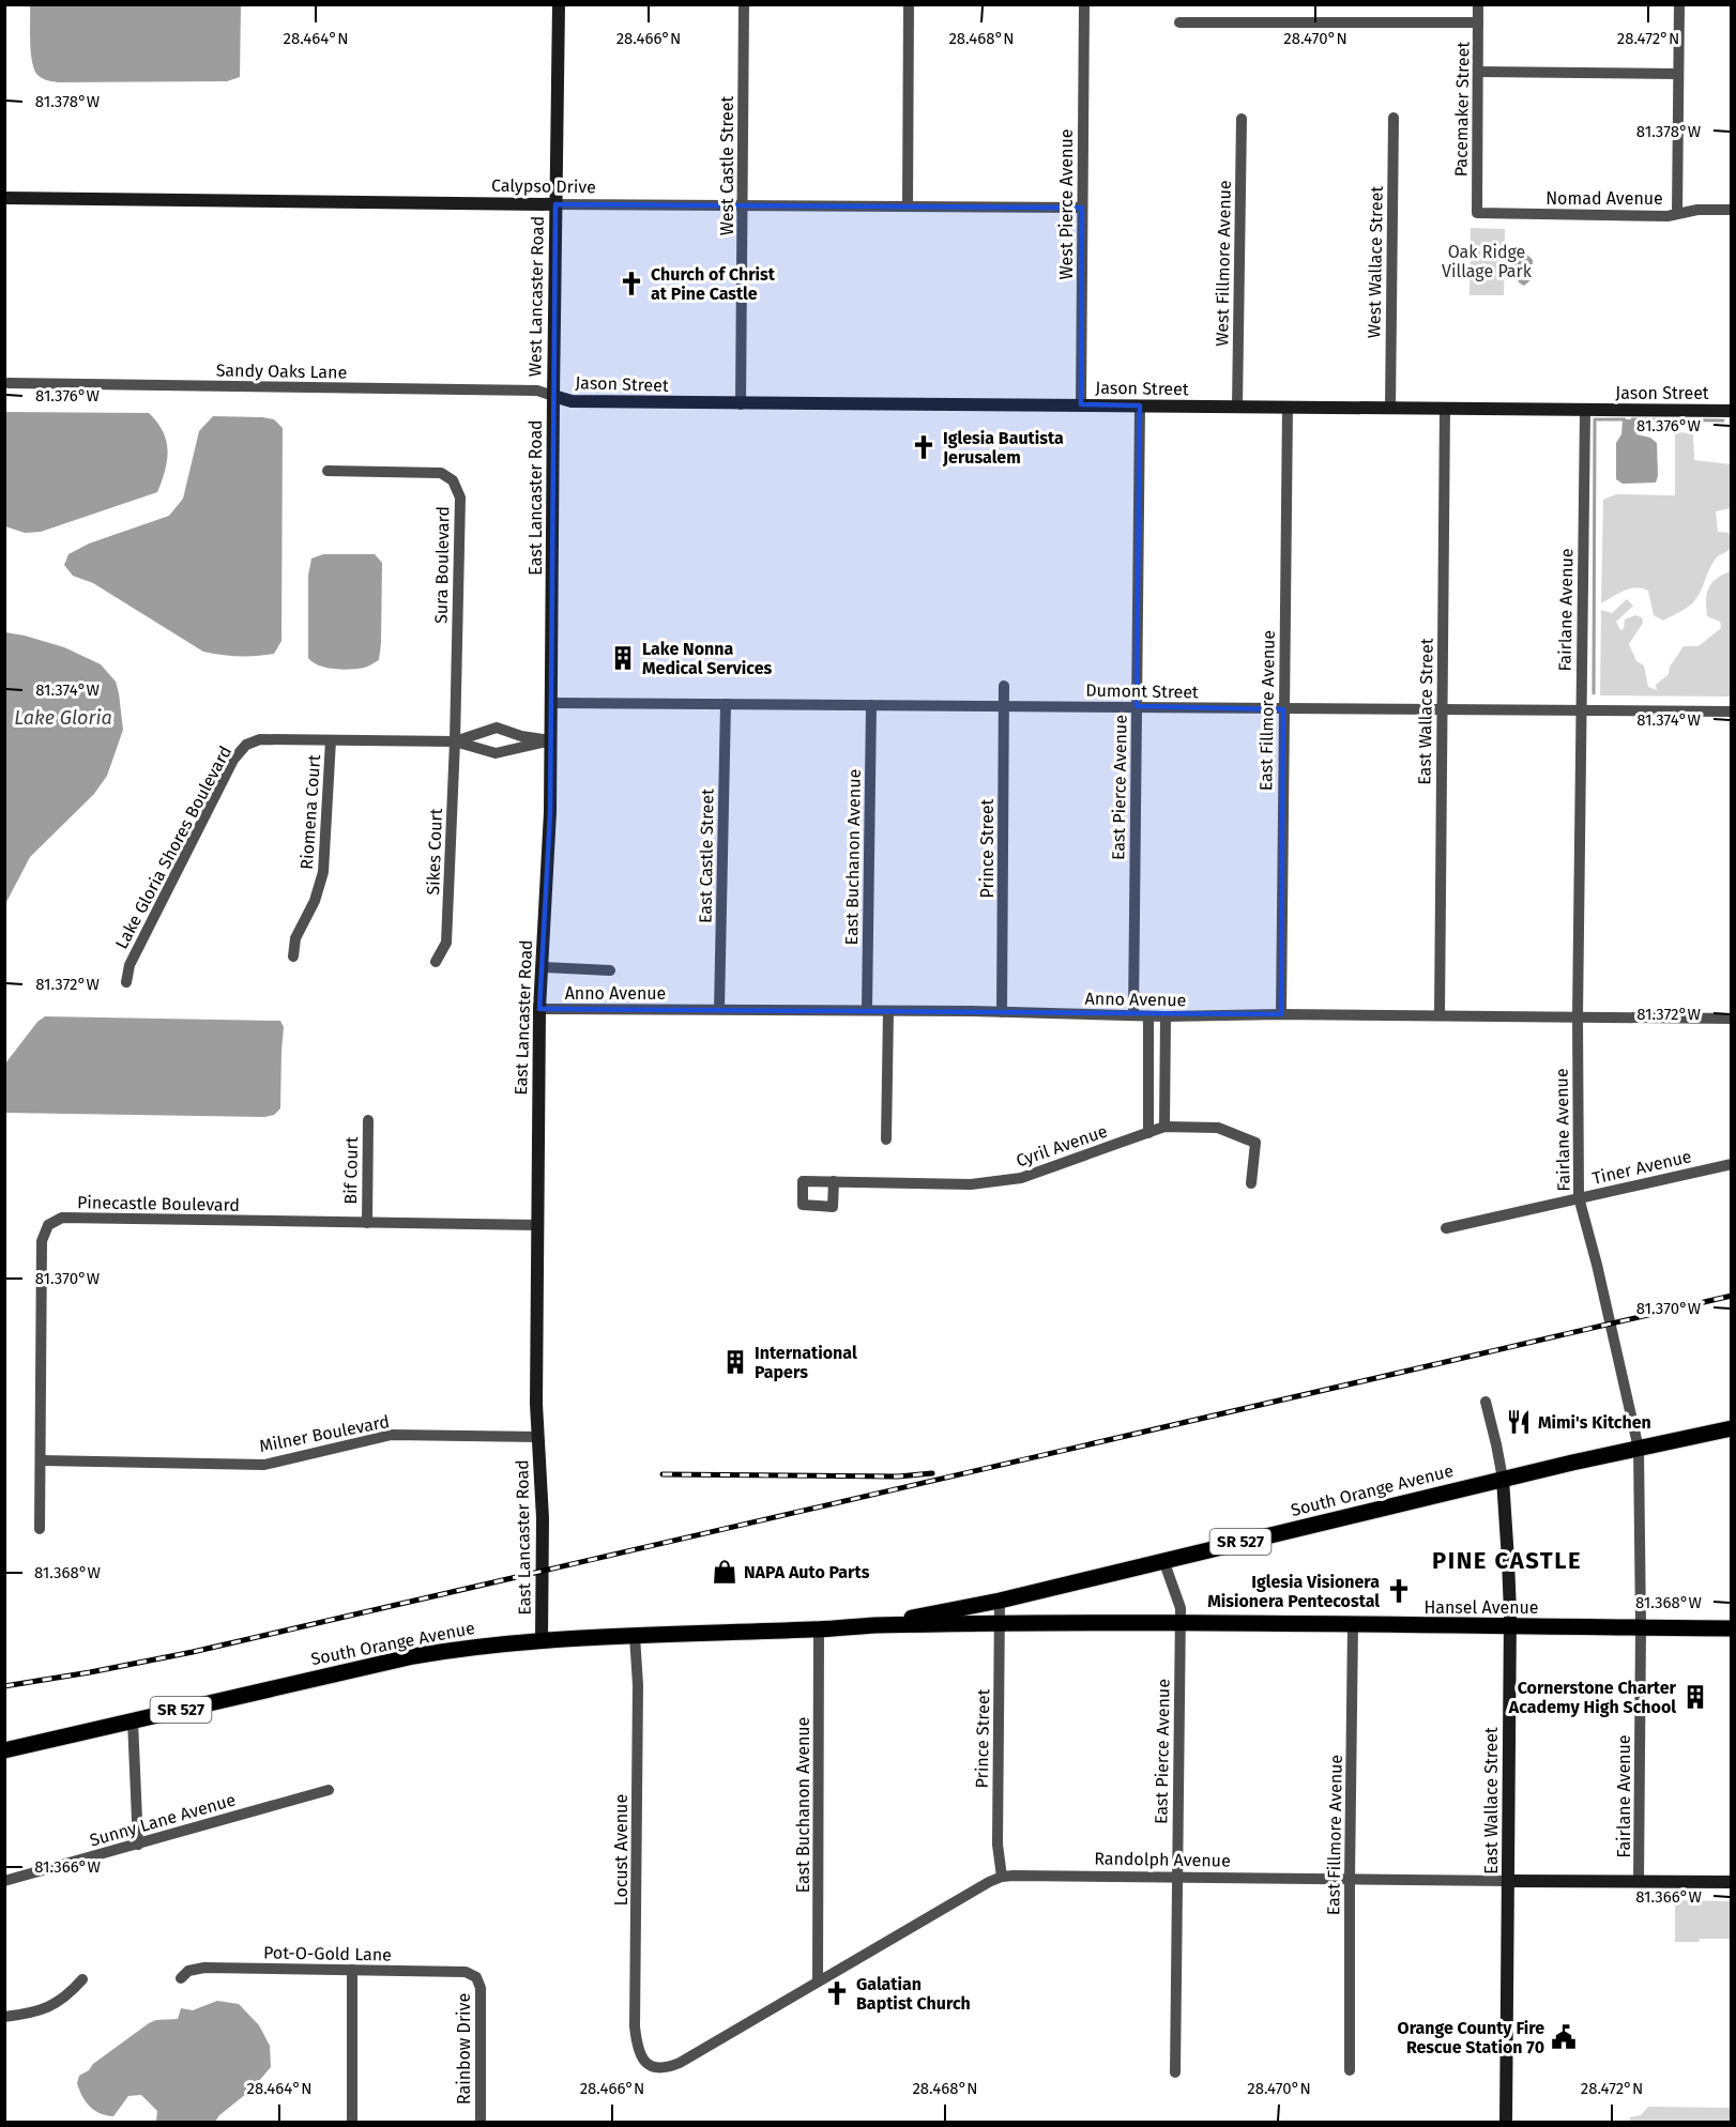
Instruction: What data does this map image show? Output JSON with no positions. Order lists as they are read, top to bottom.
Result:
{
  "streets": {
    "main road": ["South Orange Avenue", "SR 527", "Hansel Avenue"],
    "street": [
      "Pacemaker Street",
      "West Castle Street",
      "Calypso Drive",
      "Nomad Avenue",
      "West Pierce Avenue",
      "West Wallace Street",
      "West Fillmore Avenue",
      "West Lancaster Road",
      "Sandy Oaks Lane",
      "Jason Street",
      "East Lancaster Road",
      "Sura Boulevard",
      "Fairlane Avenue",
      "Dumont Street",
      "East Fillmore Avenue",
      "East Wallace Street",
      "East Pierce Avenue",
      "Riomena Court",
      "Lake Gloria Shores Boulevard",
      "Prince Street",
      "Sikes Court",
      "East Castle Street",
      "East Buchanon Avenue",
      "Anno Avenue",
      "Cyril Avenue",
      "Tiner Avenue",
      "Bif Court",
      "Pinecastle Boulevard",
      "Milner Boulevard",
      "Sunny Lane Avenue",
      "Locust Avenue",
      "Randolph Avenue",
      "Pot-O-Gold Lane",
      "Rainbow Drive"
    ]
  },
  "crossings": [
    ["Pacemaker Street", "Nomad Avenue"],
    ["West Castle Street", "Calypso Drive"],
    ["West Castle Street", "Jason Street"],
    ["Calypso Drive", "West Pierce Avenue"],
    ["Calypso Drive", "West Lancaster Road"],
    ["West Pierce Avenue", "Jason Street"],
    ["West Wallace Street", "Jason Street"],
    ["West Fillmore Avenue", "Jason Street"],
    ["West Lancaster Road", "Sandy Oaks Lane"],
    ["West Lancaster Road", "Jason Street"],
    ["West Lancaster Road", "East Lancaster Road"],
    ["Sandy Oaks Lane", "Jason Street"],
    ["Sandy Oaks Lane", "East Lancaster Road"],
    ["Jason Street", "East Lancaster Road"],
    ["Jason Street", "Fairlane Avenue"],
    ["Jason Street", "East Fillmore Avenue"],
    ["Jason Street", "East Wallace Street"],
    ["Jason Street", "East Pierce Avenue"],
    ["East Lancaster Road", "Dumont Street"],
    ["East Lancaster Road", "Lake Gloria Shores Boulevard"],
    ["East Lancaster Road", "Anno Avenue"],
    ["East Lancaster Road", "Pinecastle Boulevard"],
    ["East Lancaster Road", "Milner Boulevard"],
    ["East Lancaster Road", "South Orange Avenue"],
    ["Sura Boulevard", "Lake Gloria Shores Boulevard"],
    ["Sura Boulevard", "Sikes Court"],
    ["Fairlane Avenue", "Dumont Street"],
    ["Fairlane Avenue", "Anno Avenue"],
    ["Fairlane Avenue", "Tiner Avenue"],
    ["Fairlane Avenue", "South Orange Avenue"],
    ["Fairlane Avenue", "Hansel Avenue"],
    ["Fairlane Avenue", "Randolph Avenue"],
    ["Dumont Street", "East Fillmore Avenue"],
    ["Dumont Street", "East Wallace Street"],
    ["Dumont Street", "East Pierce Avenue"],
    ["Dumont Street", "Prince Street"],
    ["Dumont Street", "East Castle Street"],
    ["Dumont Street", "East Buchanon Avenue"],
    ["East Fillmore Avenue", "Anno Avenue"],
    ["East Fillmore Avenue", "Hansel Avenue"],
    ["East Fillmore Avenue", "Randolph Avenue"],
    ["East Wallace Street", "Anno Avenue"],
    ["East Wallace Street", "South Orange Avenue"],
    ["East Wallace Street", "Hansel Avenue"],
    ["East Wallace Street", "Randolph Avenue"],
    ["East Pierce Avenue", "Anno Avenue"],
    ["East Pierce Avenue", "South Orange Avenue"],
    ["East Pierce Avenue", "Hansel Avenue"],
    ["East Pierce Avenue", "Randolph Avenue"],
    ["Riomena Court", "Lake Gloria Shores Boulevard"],
    ["Lake Gloria Shores Boulevard", "Sikes Court"],
    ["Prince Street", "Anno Avenue"],
    ["Prince Street", "South Orange Avenue"],
    ["Prince Street", "Hansel Avenue"],
    ["Prince Street", "Randolph Avenue"],
    ["East Castle Street", "Anno Avenue"],
    ["East Buchanon Avenue", "Anno Avenue"],
    ["East Buchanon Avenue", "South Orange Avenue"],
    ["East Buchanon Avenue", "Randolph Avenue"],
    ["Bif Court", "Pinecastle Boulevard"],
    ["Pinecastle Boulevard", "Milner Boulevard"],
    ["South Orange Avenue", "Hansel Avenue"],
    ["South Orange Avenue", "Locust Avenue"],
    ["Locust Avenue", "Randolph Avenue"],
    ["Pot-O-Gold Lane", "Rainbow Drive"]
  ],
  "districts": ["PINE CASTLE"],
  "water": ["Lake Gloria"],
  "parks": ["Oak Ridge Village Park"],
  "places": {
    "church": [
      "Church of Christ at Pine Castle",
      "Iglesia Bautista Jerusalem",
      "Iglesia Visionera Misionera Pentecostal",
      "Galatian Baptist Church"
    ],
    "building": ["Lake Nonna Medical Services", "International Papers", "Cornerstone Charter Academy High School"],
    "restaurant": ["Mimi's Kitchen"],
    "shop": ["NAPA Auto Parts"],
    "public building": ["Orange County Fire Rescue Station 70"]
  },
  "coordinates": [
    "28.464°N",
    "28.466°N",
    "28.468°N",
    "28.470°N",
    "28.472°N",
    "81.378°W",
    "81.376°W",
    "81.374°W",
    "81.372°W",
    "81.370°W",
    "81.368°W",
    "81.366°W"
  ]
}
